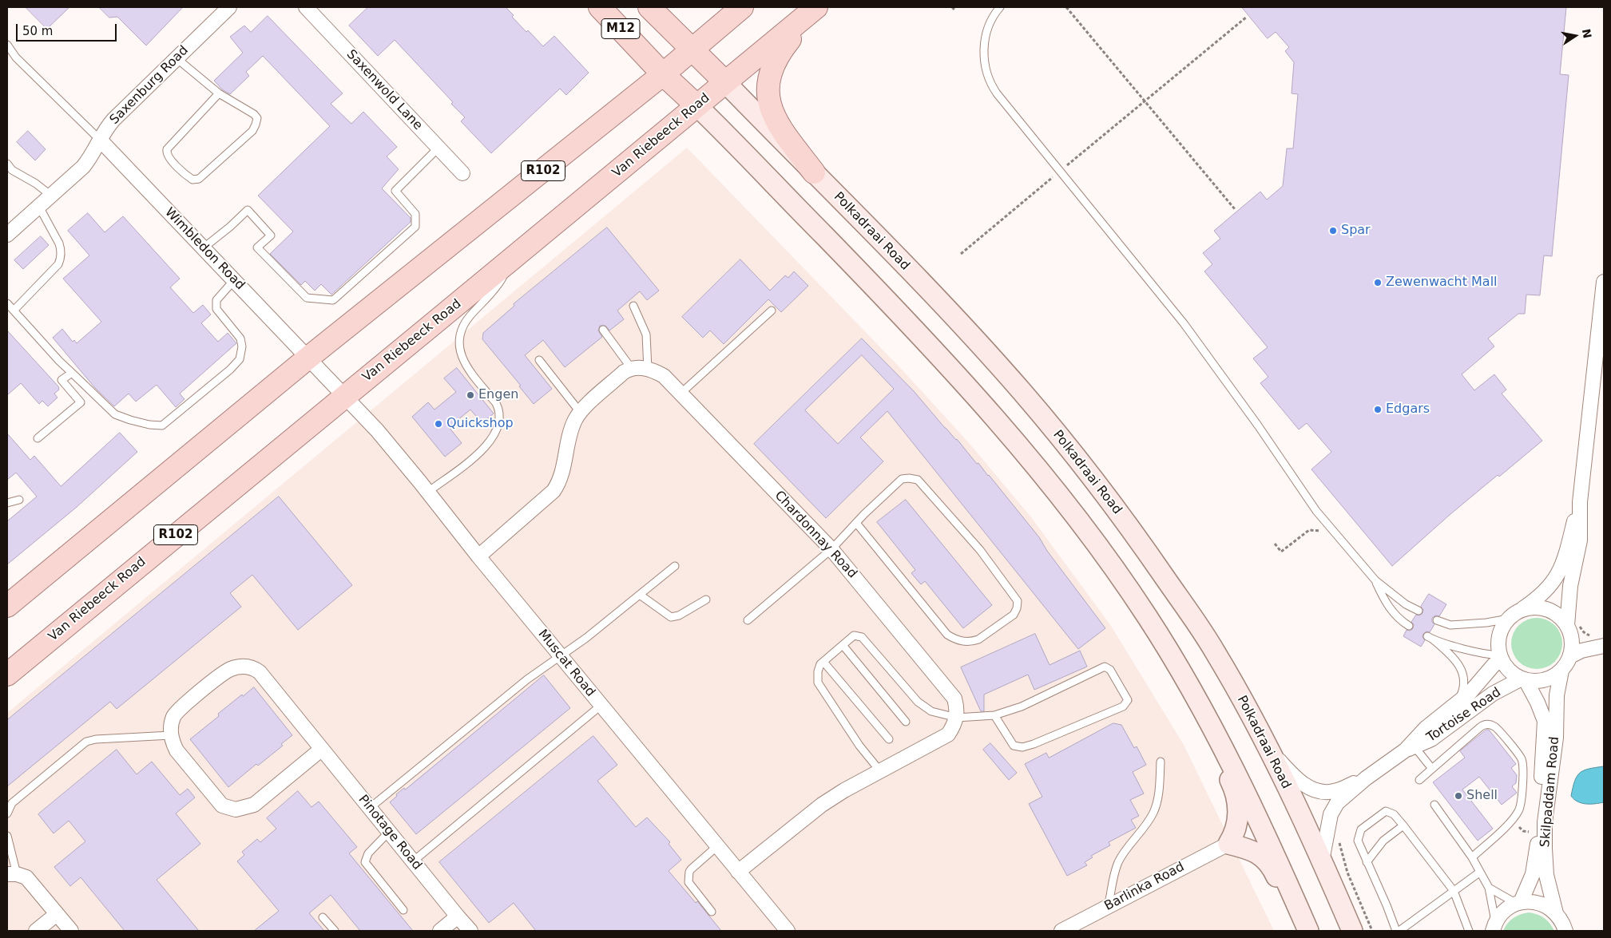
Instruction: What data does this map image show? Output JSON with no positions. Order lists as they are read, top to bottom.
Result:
{
  "streets": {
    "main road": [
      "M12",
      "Van Riebeeck Road",
      "R102",
      "Polkadraai Road"
    ],
    "street": [
      "Saxenburg Road",
      "Saxenwold Lane",
      "Wimbledon Road",
      "Chardonnay Road",
      "Muscat Road",
      "Tortoise Road",
      "Skilpaddam Road",
      "Pinotage Road",
      "Barlinka Road"
    ]
  },
  "crossings": [
    ["M12", "Van Riebeeck Road"],
    ["M12", "R102"],
    ["M12", "Polkadraai Road"],
    ["Saxenburg Road", "Wimbledon Road"],
    ["Van Riebeeck Road", "Polkadraai Road"],
    ["Van Riebeeck Road", "Wimbledon Road"],
    ["Van Riebeeck Road", "Muscat Road"],
    ["R102", "Wimbledon Road"],
    ["Polkadraai Road", "Tortoise Road"],
    ["Wimbledon Road", "Muscat Road"],
    ["Tortoise Road", "Skilpaddam Road"]
  ],
  "places": [
    "Spar",
    "Zewenwacht Mall",
    "Engen",
    "Edgars",
    "Quickshop",
    "Shell"
  ],
  "scale_bar": "50 m",
  "north": "right"
}
